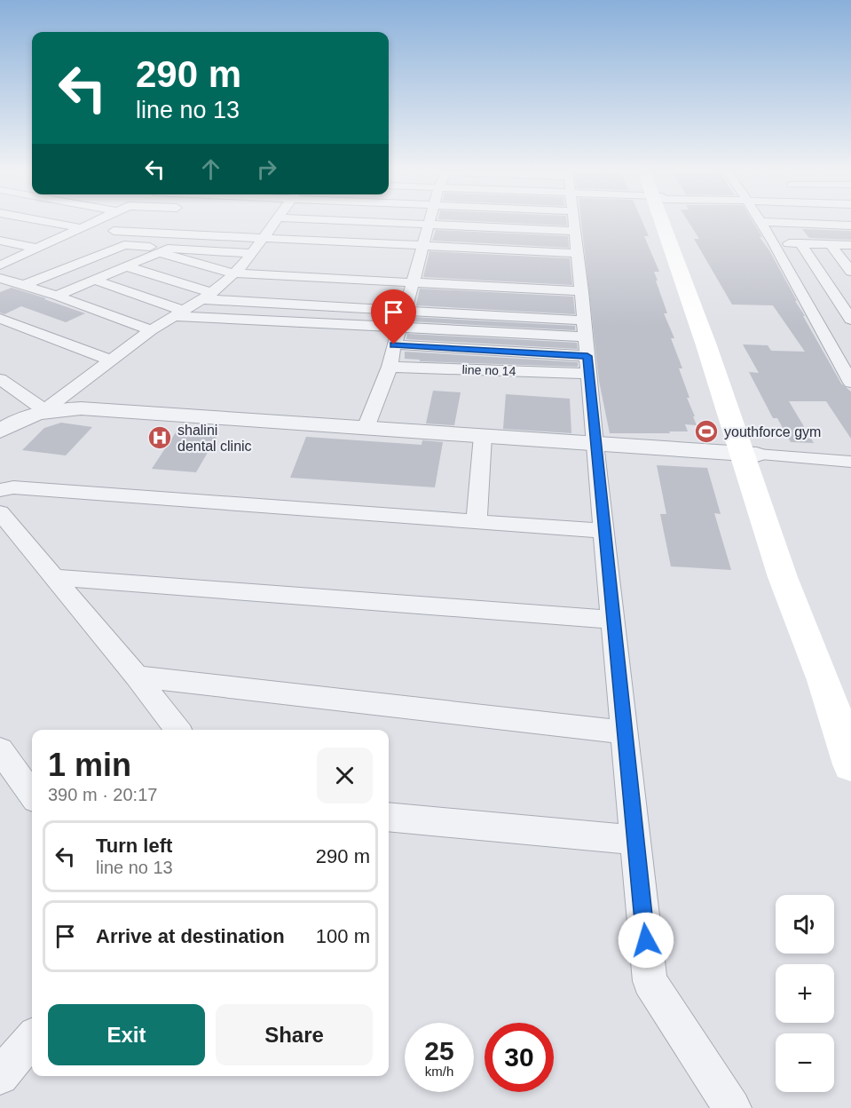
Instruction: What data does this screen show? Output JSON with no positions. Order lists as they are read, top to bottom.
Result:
{
  "streets": {
    "street": ["line no 14"]
  },
  "places": {
    "sports": ["youthforce gym"],
    "hospital": ["shalini dental clinic"]
  },
  "page": {
    "turn": ["290 m", "line no 13"],
    "heading": ["1 min", "390 m · 20:17"],
    "list": [
      {
        "name": "Turn left",
        "note": "line no 13",
        "value": "290 m"
      },
      {
        "name": "Arrive at destination",
        "value": "100 m"
      }
    ],
    "map_buttons": ["+", "−"],
    "buttons": ["Exit", "Share"],
    "speed": "25 km/h",
    "limit": "30"
  }
}
